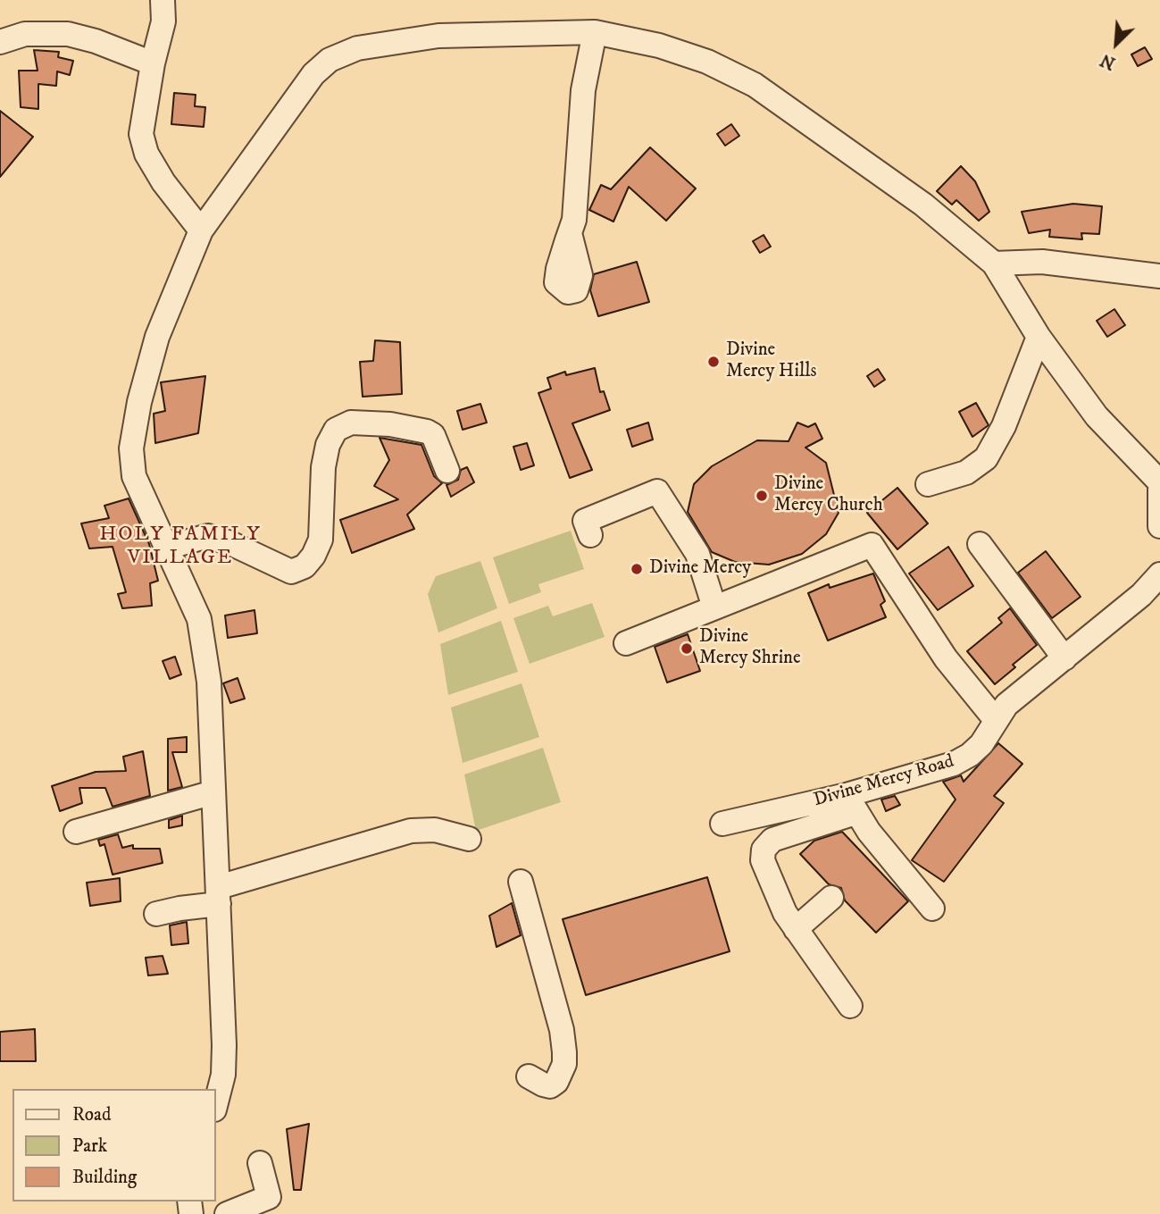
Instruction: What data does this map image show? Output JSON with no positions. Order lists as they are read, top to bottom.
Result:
{
  "streets": {
    "street": ["Divine Mercy Road"]
  },
  "districts": ["HOLY FAMILY VILLAGE"],
  "places": [
    "Divine Mercy Hills",
    "Divine Mercy Church",
    "Divine Mercy",
    "Divine Mercy Shrine"
  ],
  "legend": ["Road", "Park", "Building"],
  "north": "bottom left"
}
